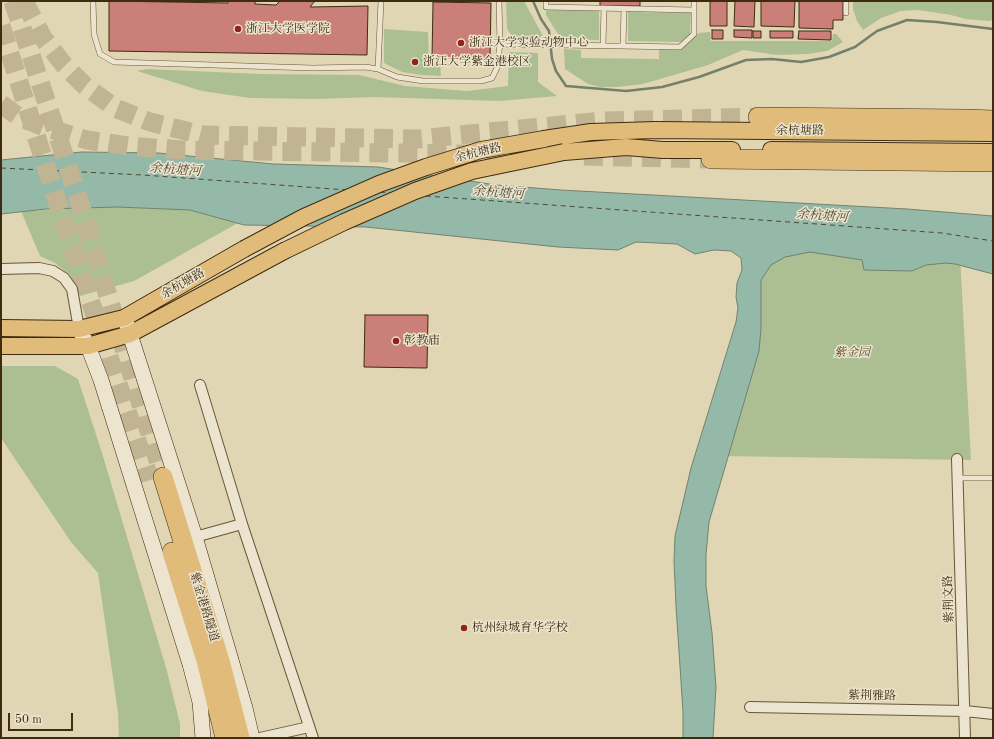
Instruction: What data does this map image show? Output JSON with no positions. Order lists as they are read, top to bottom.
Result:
{
  "streets": {
    "highway": ["紫金港路隧道"],
    "main road": ["余杭塘路"],
    "street": ["紫荆文路", "紫荆雅路"]
  },
  "crossings": [
    ["紫荆文路", "紫荆雅路"]
  ],
  "water": ["余杭塘河"],
  "parks": ["紫金园"],
  "places": [
    "浙江大学医学院",
    "浙江大学实验动物中心",
    "浙江大学紫金港校区",
    "彰教庙",
    "杭州绿城育华学校"
  ],
  "scale_bar": "50 m"
}
